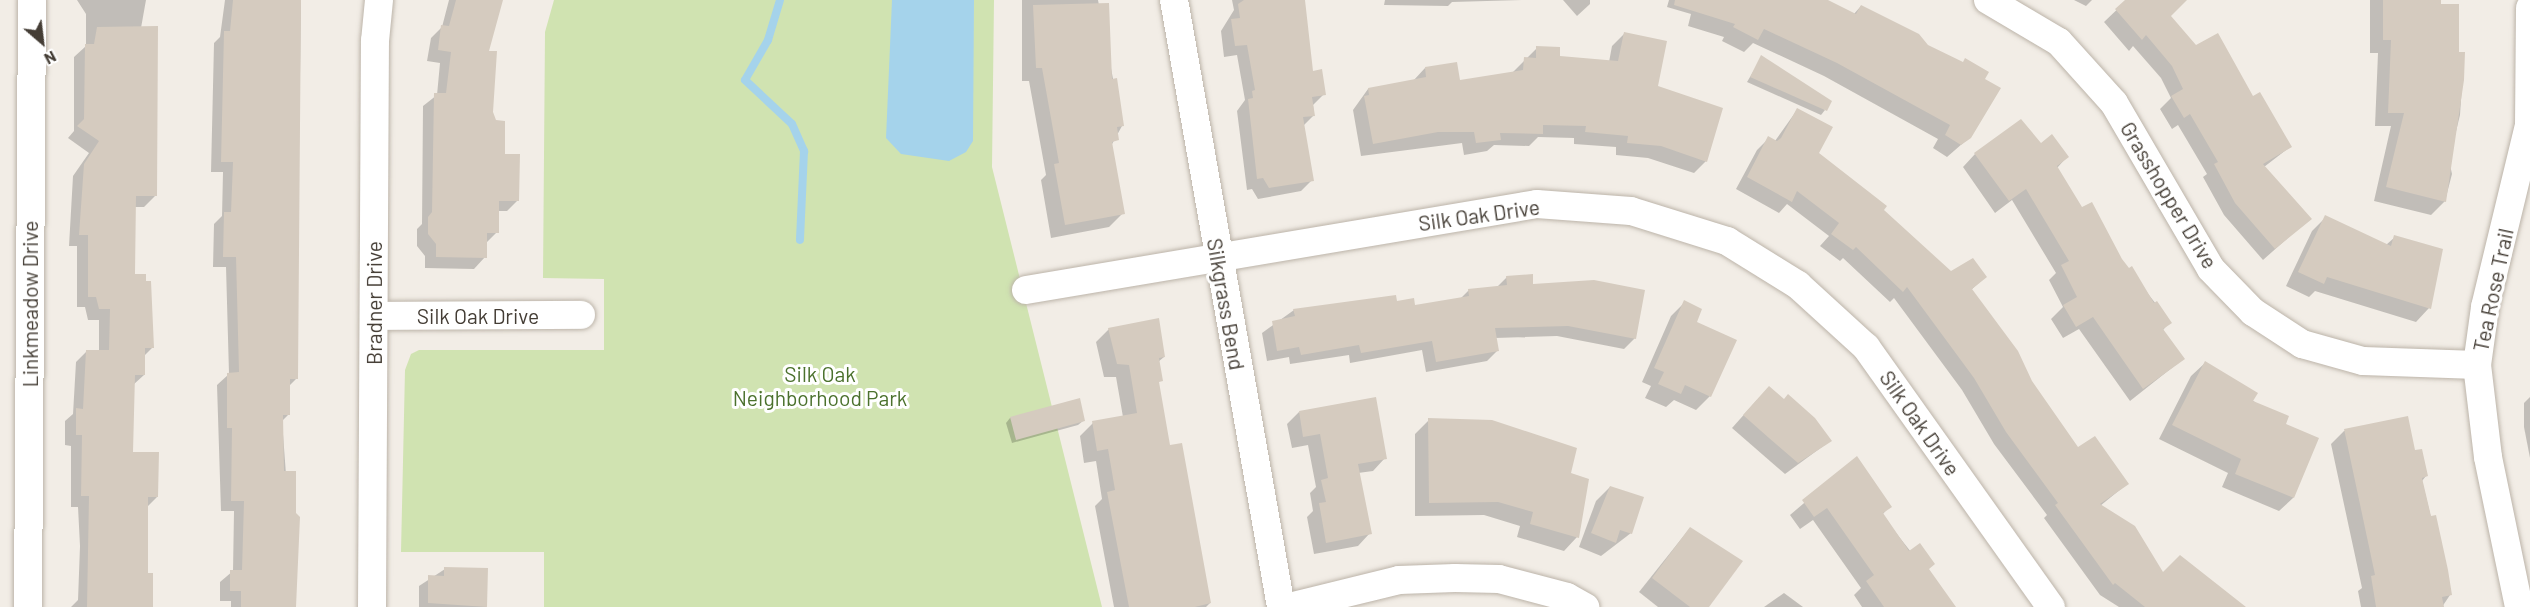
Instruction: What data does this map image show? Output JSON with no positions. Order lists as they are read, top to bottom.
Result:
{
  "streets": {
    "street": [
      "Grasshopper Drive",
      "Silk Oak Drive",
      "Tea Rose Trail",
      "Bradner Drive",
      "Linkmeadow Drive",
      "Silkgrass Bend"
    ]
  },
  "crossings": [
    ["Grasshopper Drive", "Tea Rose Trail"],
    ["Silk Oak Drive", "Bradner Drive"],
    ["Silk Oak Drive", "Silkgrass Bend"]
  ],
  "parks": ["Silk Oak Neighborhood Park"],
  "north": "bottom right"
}
